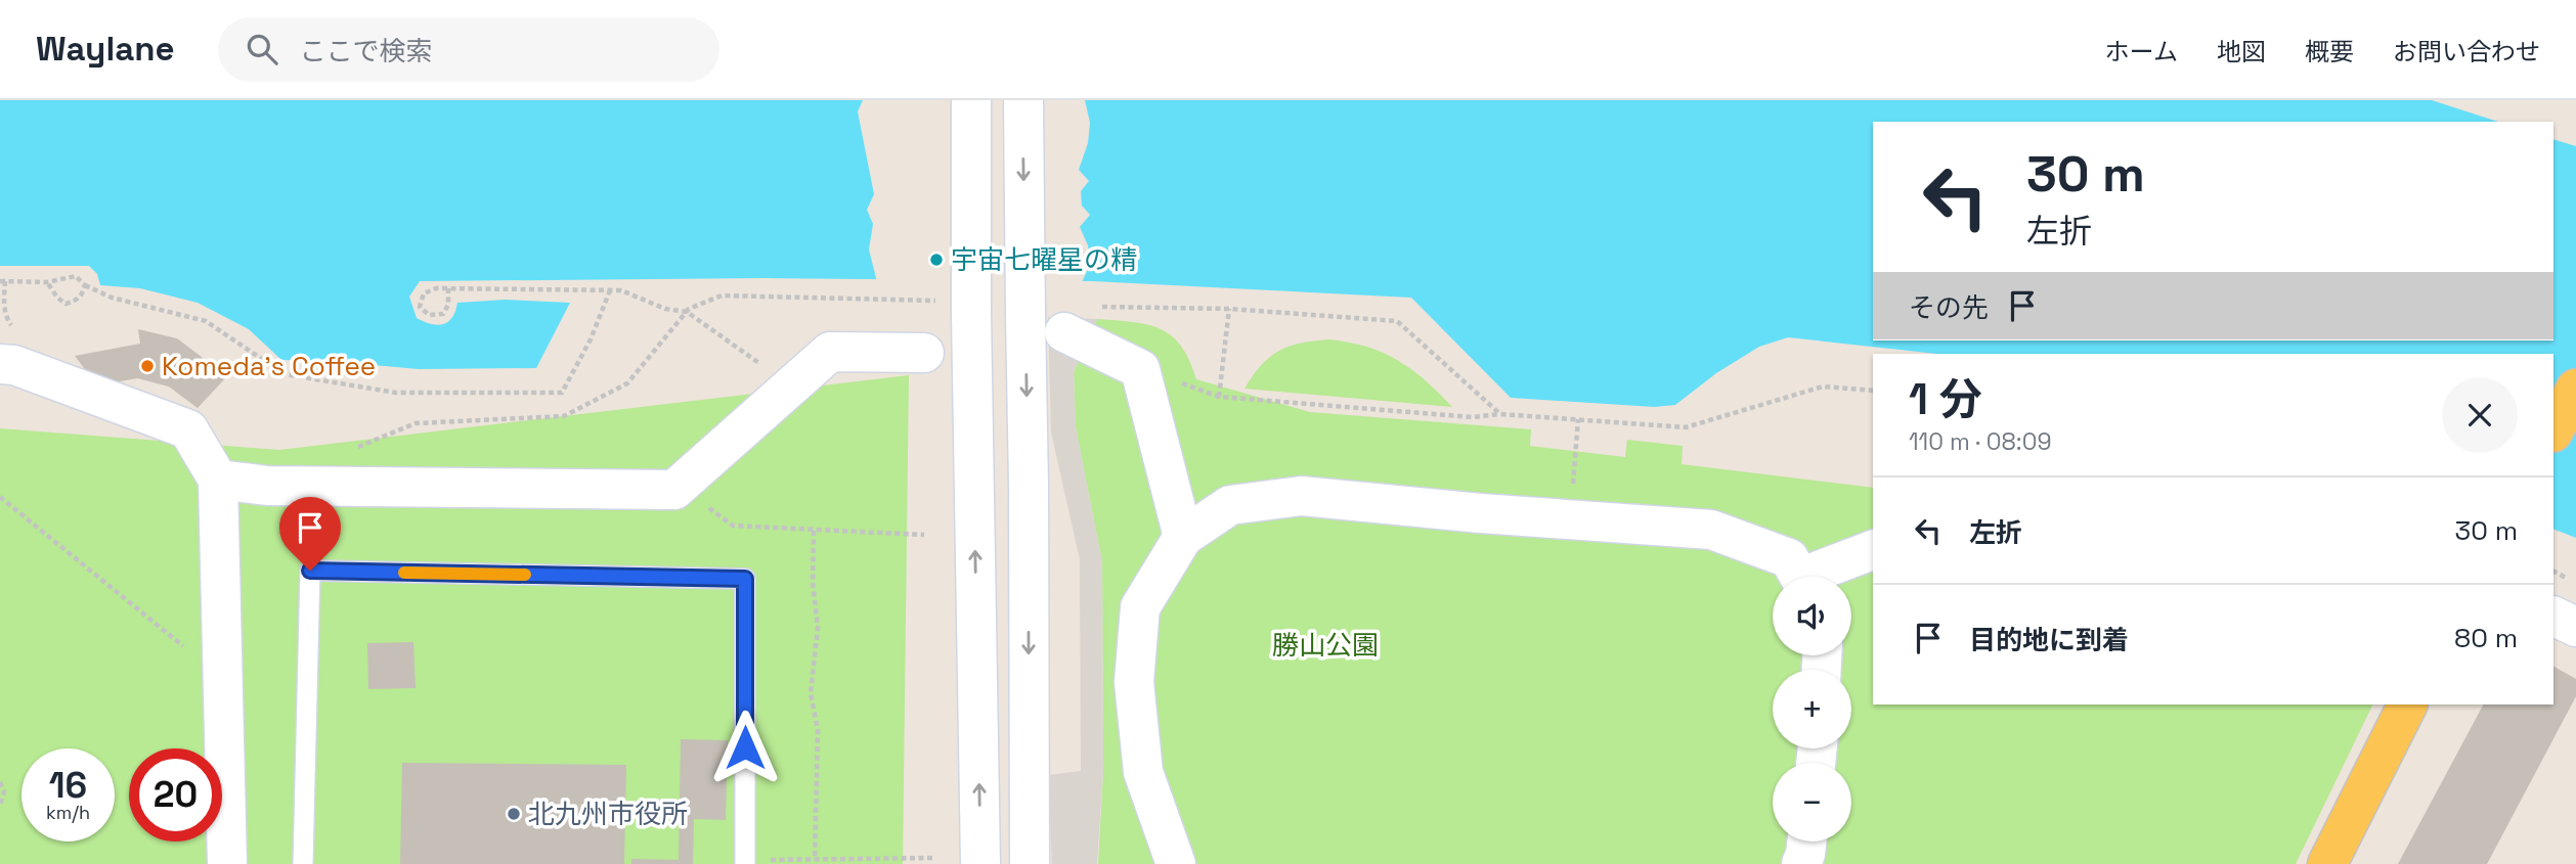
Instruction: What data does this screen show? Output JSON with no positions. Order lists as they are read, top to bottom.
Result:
{
  "parks": ["勝山公園"],
  "places": ["宇宙七曜星の精", "Komeda's Coffee", "北九州市役所"],
  "page": {
    "header": "Waylane",
    "search": "ここで検索",
    "nav": [
      "ホーム",
      "地図",
      "概要",
      "お問い合わせ"
    ],
    "turn": ["30 m", "左折"],
    "then": "その先",
    "heading": ["1 分", "110 m · 08:09"],
    "list": [
      {
        "name": "左折",
        "value": "30 m"
      },
      {
        "name": "目的地に到着",
        "value": "80 m"
      }
    ],
    "map_buttons": ["+", "−"],
    "speed": "16 km/h",
    "limit": "20"
  }
}
